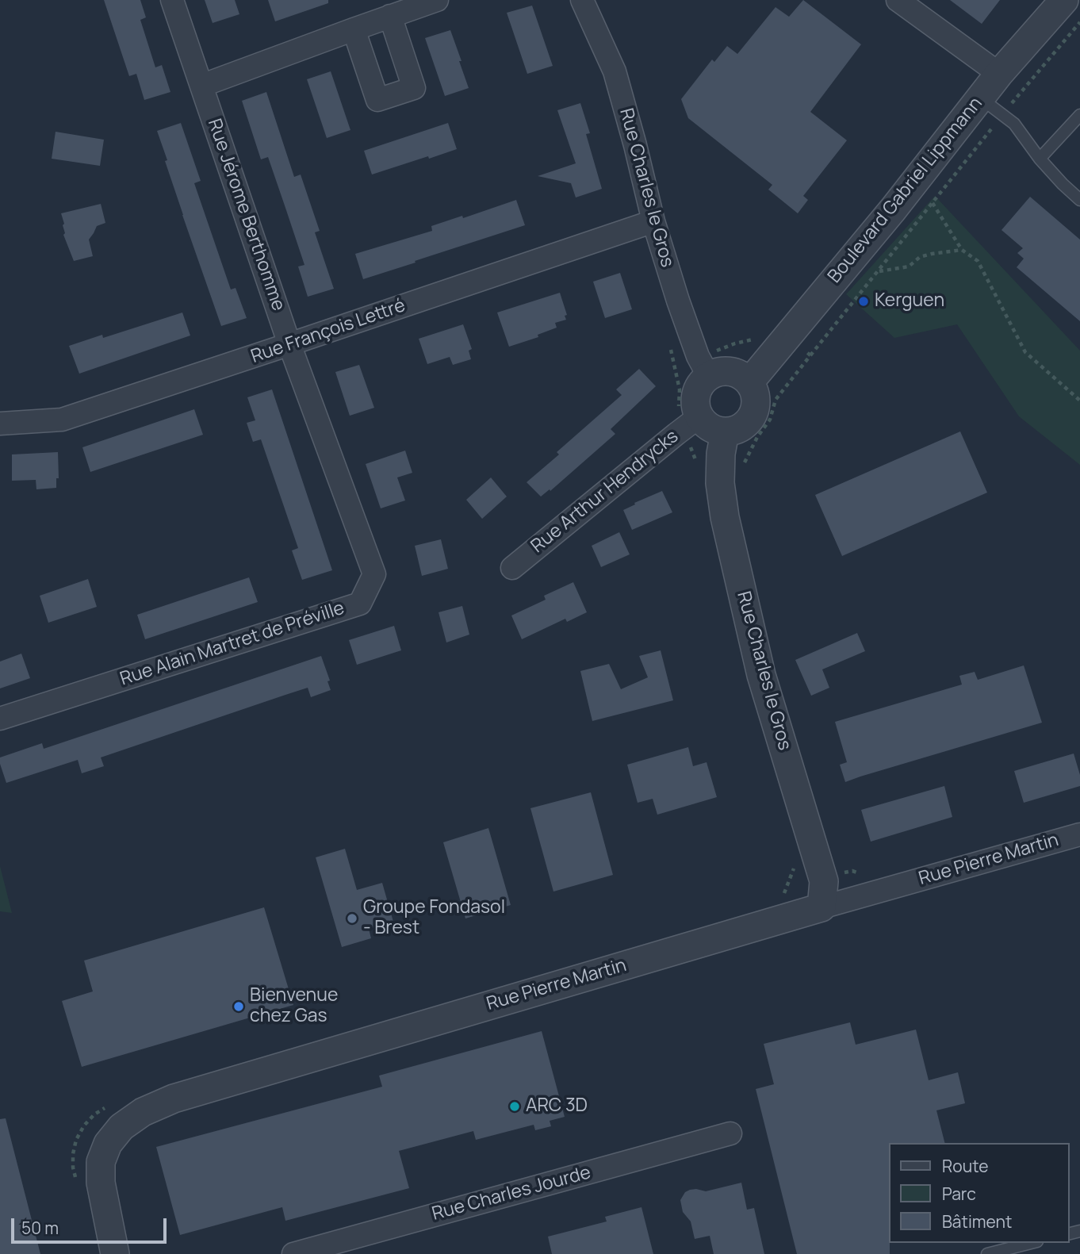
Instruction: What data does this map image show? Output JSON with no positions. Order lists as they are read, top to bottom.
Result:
{
  "streets": {
    "street": [
      "Rue Charles le Gros",
      "Boulevard Gabriel Lippmann",
      "Rue Jérome Berthomme",
      "Rue François Lettré",
      "Rue Arthur Hendrycks",
      "Rue Alain Martret de Préville",
      "Rue Pierre Martin",
      "Rue Charles Jourde"
    ]
  },
  "crossings": [
    ["Rue Charles le Gros", "Boulevard Gabriel Lippmann"],
    ["Rue Charles le Gros", "Rue François Lettré"],
    ["Rue Charles le Gros", "Rue Arthur Hendrycks"],
    ["Rue Charles le Gros", "Rue Pierre Martin"],
    ["Boulevard Gabriel Lippmann", "Rue Arthur Hendrycks"],
    ["Rue Jérome Berthomme", "Rue François Lettré"],
    ["Rue Jérome Berthomme", "Rue Alain Martret de Préville"],
    ["Rue François Lettré", "Rue Alain Martret de Préville"]
  ],
  "places": [
    "Kerguen",
    "Groupe Fondasol - Brest",
    "Bienvenue chez Gas",
    "ARC 3D"
  ],
  "legend": ["Route", "Parc", "Bâtiment"],
  "scale_bar": "50 m"
}
